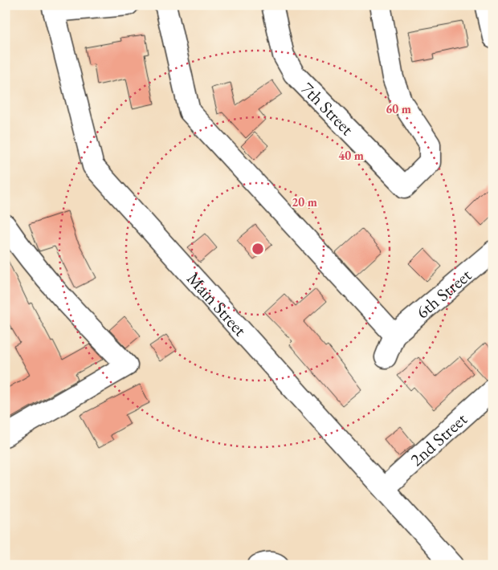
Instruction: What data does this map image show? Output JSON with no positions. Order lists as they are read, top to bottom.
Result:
{
  "streets": {
    "street": [
      "7th Street",
      "6th Street",
      "Main Street",
      "2nd Street"
    ]
  },
  "crossings": [
    ["Main Street", "2nd Street"]
  ],
  "rings": ["60 m", "40 m", "20 m"]
}
